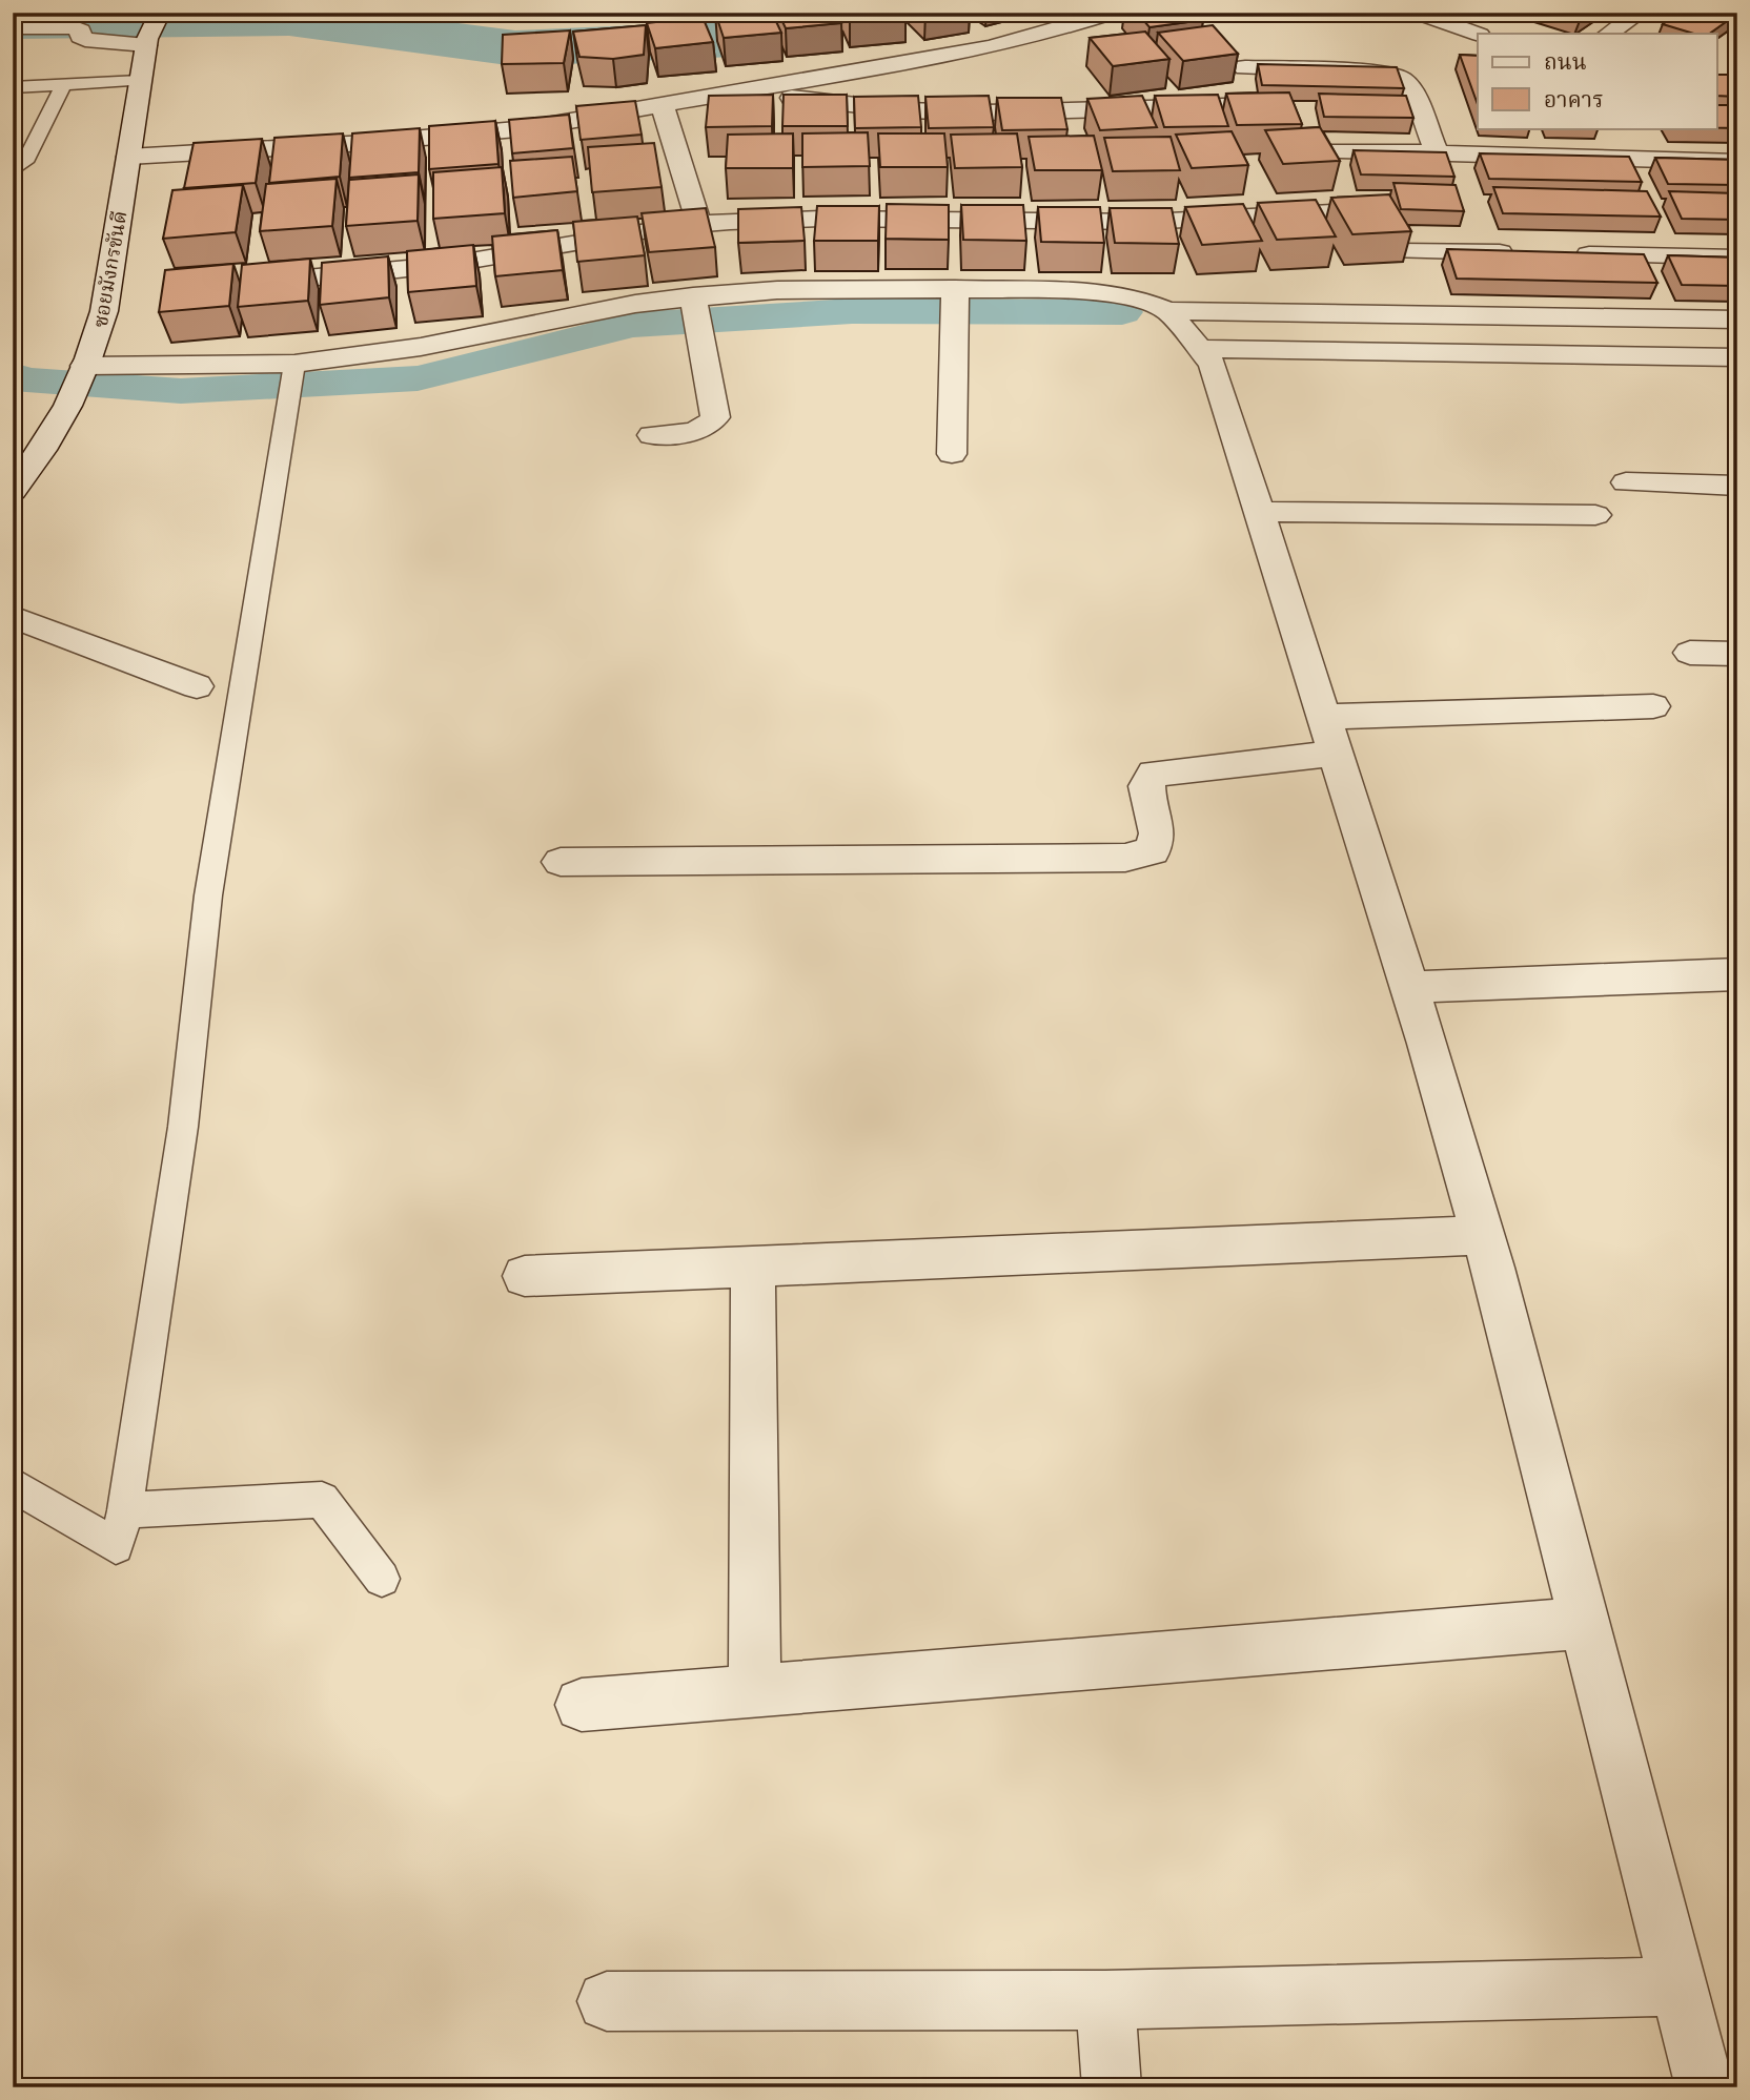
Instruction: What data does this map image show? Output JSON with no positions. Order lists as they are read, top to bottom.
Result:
{
  "streets": {
    "street": ["ซอยมังกรขันดี"]
  },
  "legend": ["ถนน", "อาคาร"]
}
